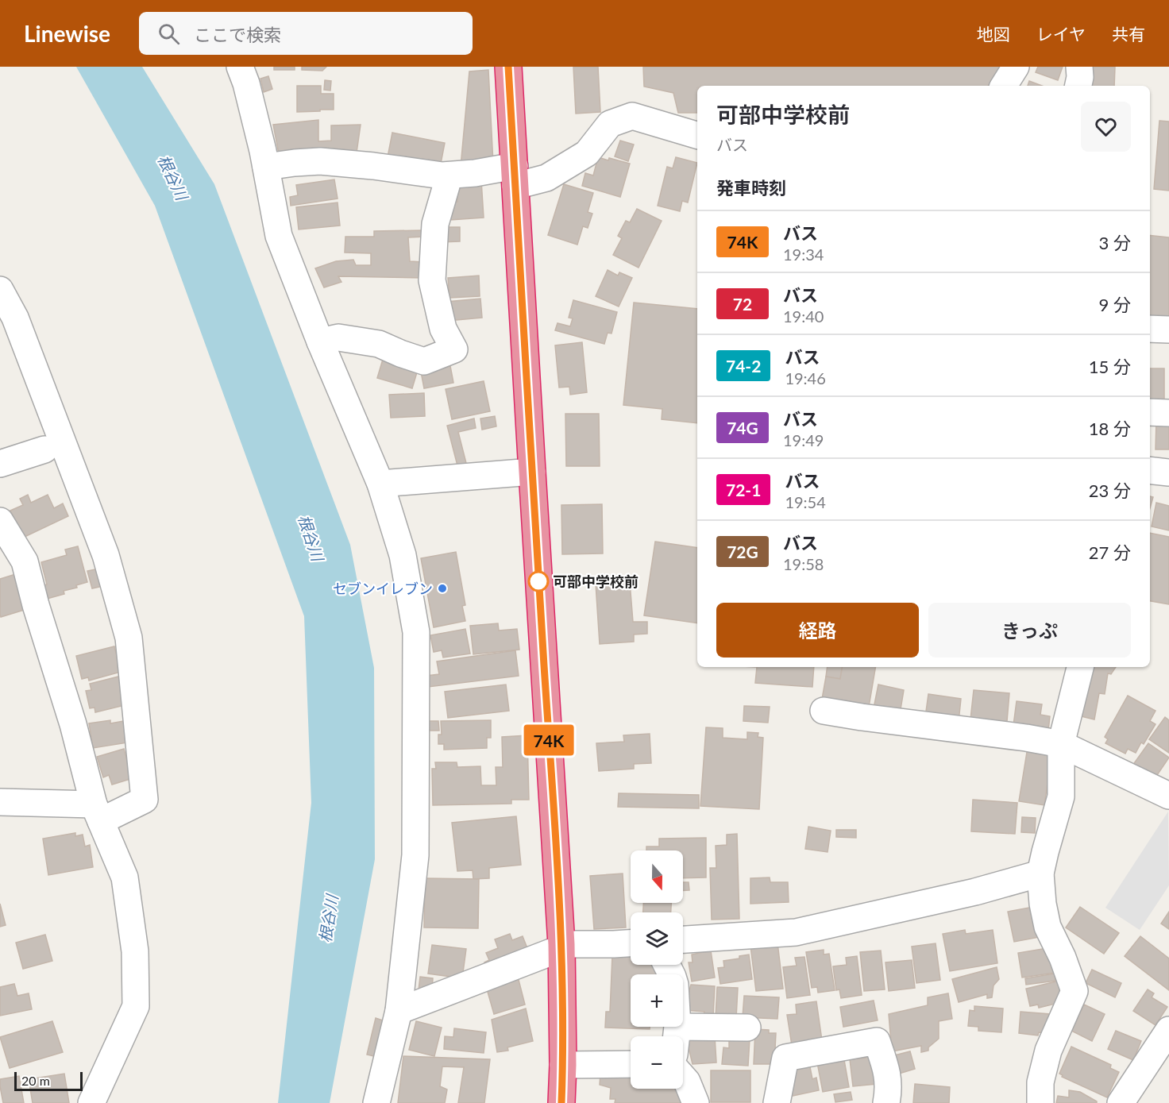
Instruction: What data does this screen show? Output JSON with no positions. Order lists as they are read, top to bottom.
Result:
{
  "water": ["根谷川"],
  "places": ["可部中学校前", "セブンイレブン"],
  "lines": ["bus line 74K"],
  "scale_bar": "20 m",
  "north": "bottom",
  "page": {
    "header": "Linewise",
    "search": "ここで検索",
    "nav": ["地図", "レイヤ", "共有"],
    "on_map": "74K",
    "heading": [
      ["可部中学校前", "バス"],
      "発車時刻"
    ],
    "list": [
      {
        "mark": "74K",
        "name": "バス",
        "note": "19:34",
        "value": "3 分"
      },
      {
        "mark": "72",
        "name": "バス",
        "note": "19:40",
        "value": "9 分"
      },
      {
        "mark": "74-2",
        "name": "バス",
        "note": "19:46",
        "value": "15 分"
      },
      {
        "mark": "74G",
        "name": "バス",
        "note": "19:49",
        "value": "18 分"
      },
      {
        "mark": "72-1",
        "name": "バス",
        "note": "19:54",
        "value": "23 分"
      },
      {
        "mark": "72G",
        "name": "バス",
        "note": "19:58",
        "value": "27 分"
      }
    ],
    "buttons": ["経路", "きっぷ"],
    "map_buttons": ["+", "−"],
    "scale": "20 m"
  }
}
